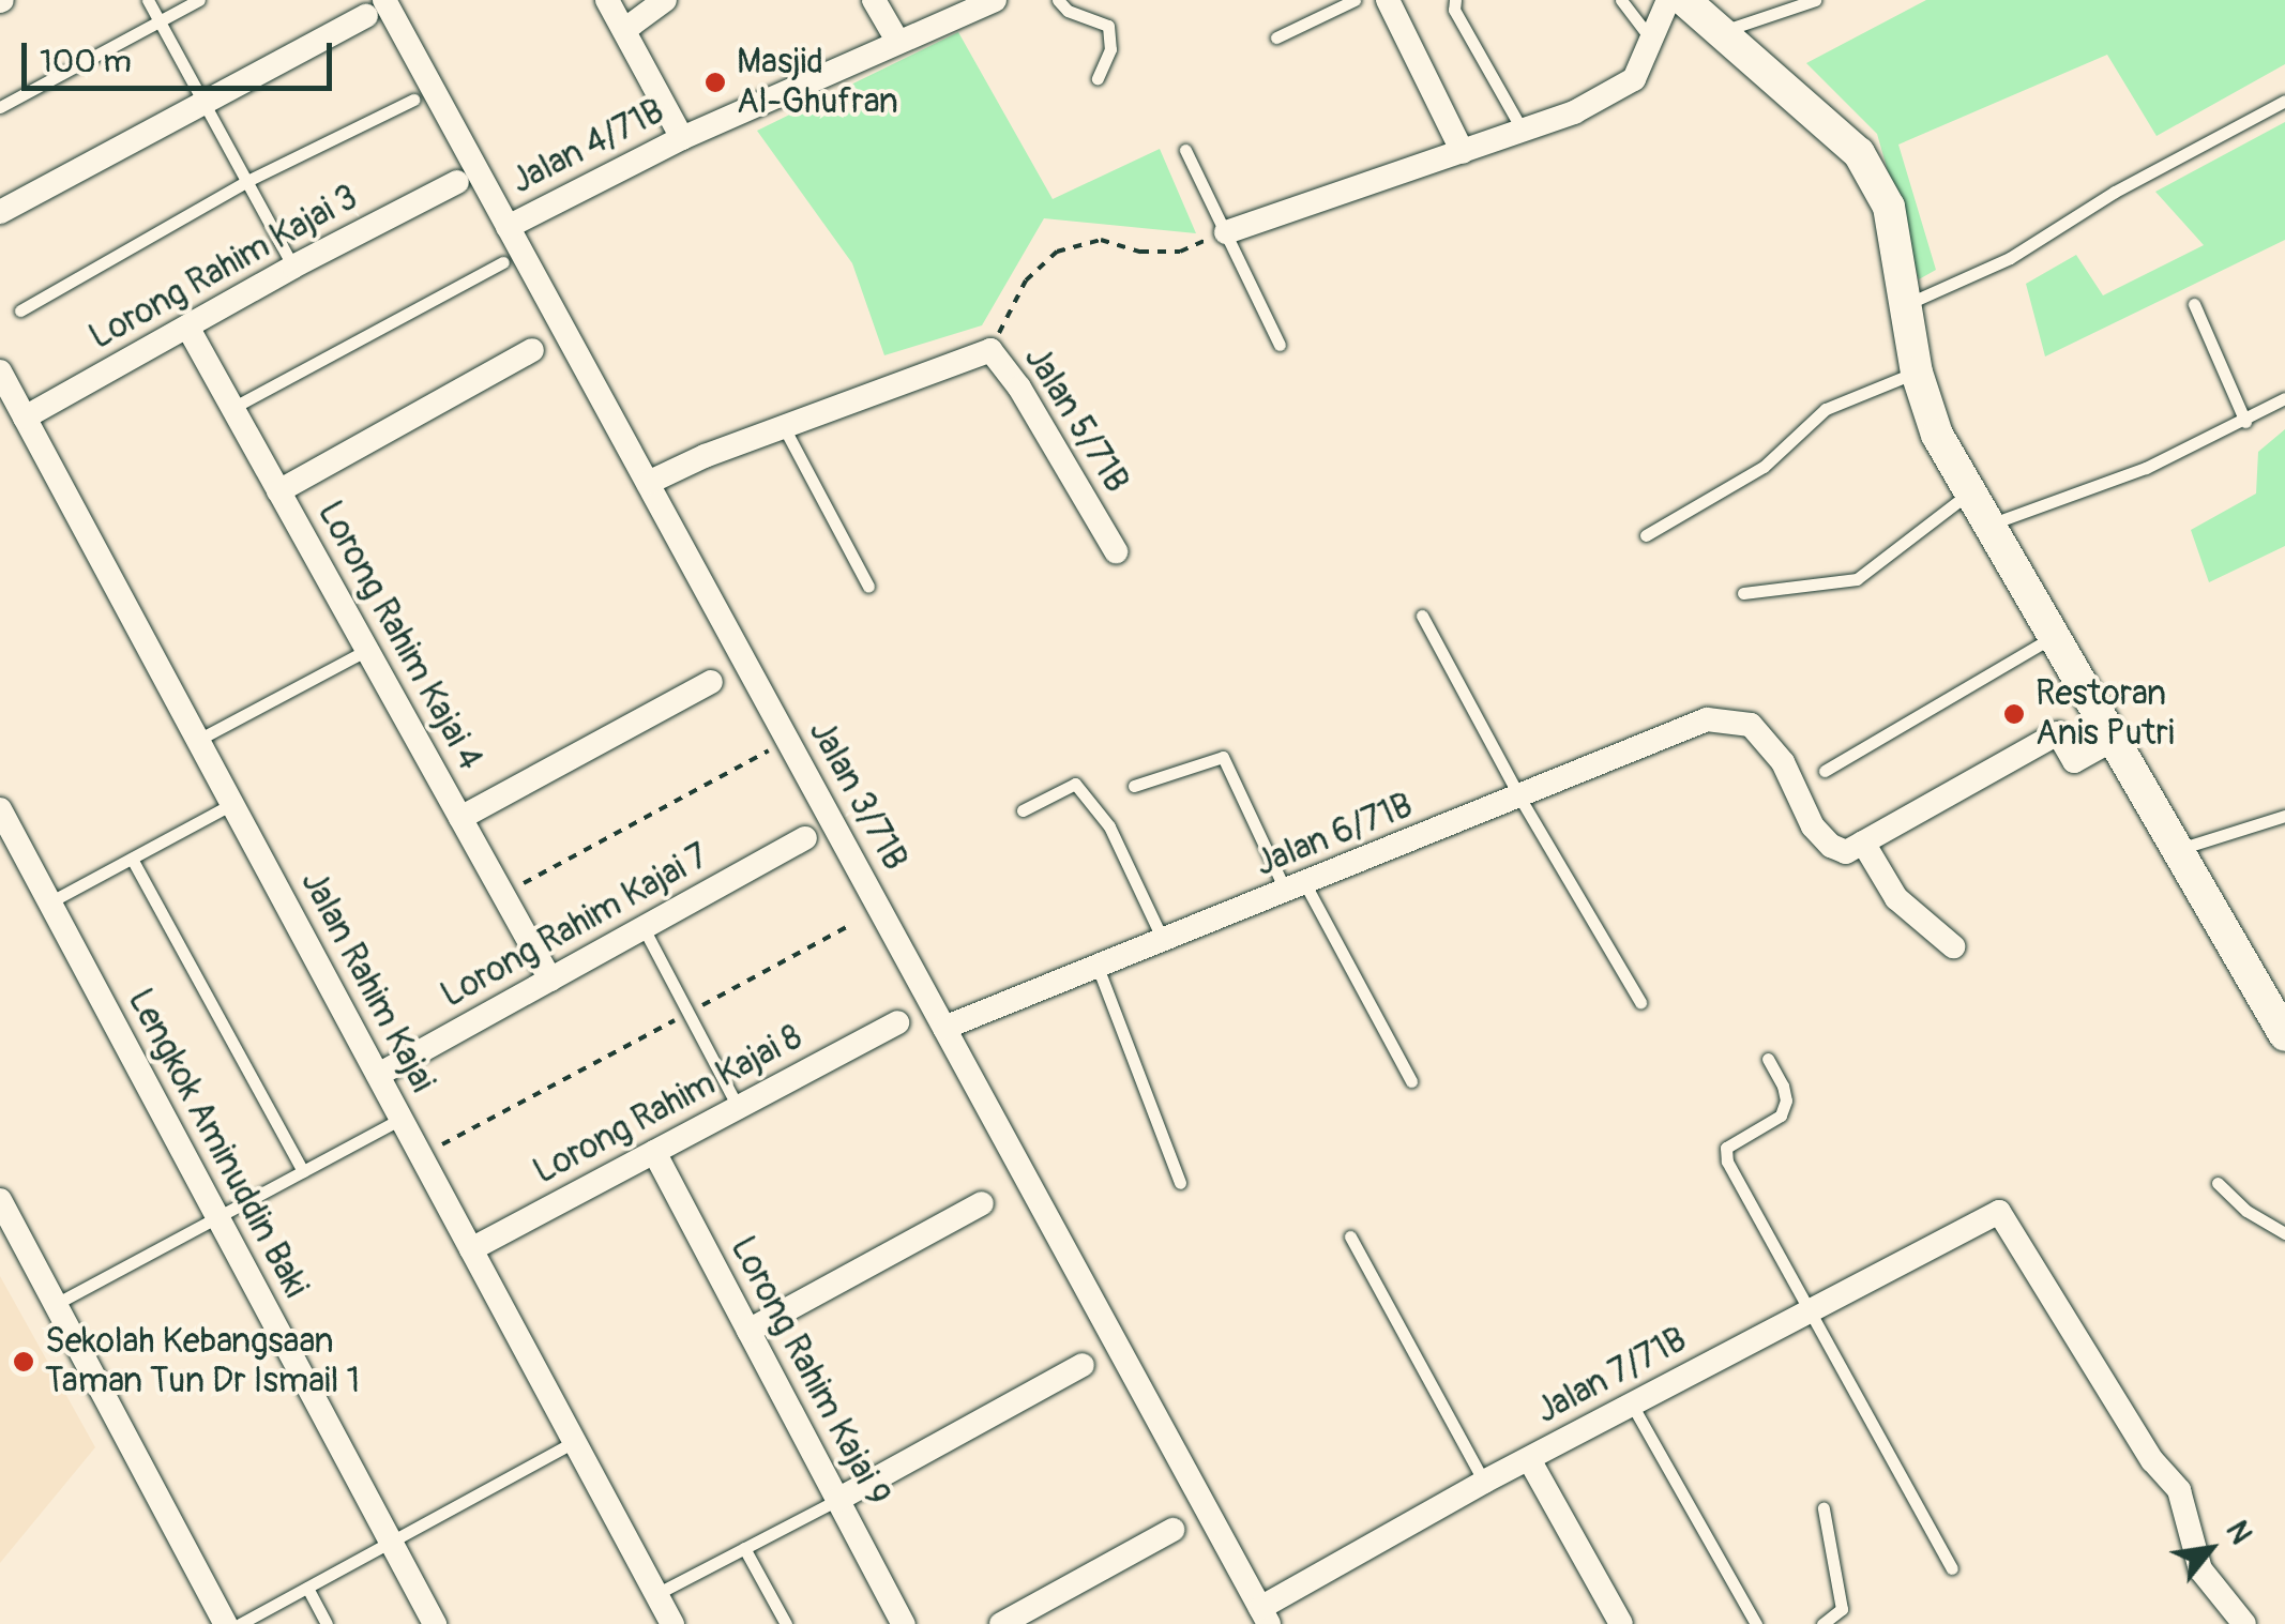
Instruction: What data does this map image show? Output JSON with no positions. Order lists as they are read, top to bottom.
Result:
{
  "streets": {
    "street": [
      "Jalan 4/71B",
      "Lorong Rahim Kajai 3",
      "Jalan 5/71B",
      "Lorong Rahim Kajai 4",
      "Jalan 3/71B",
      "Jalan 6/71B",
      "Lorong Rahim Kajai 7",
      "Jalan Rahim Kajai",
      "Lorong Rahim Kajai 8",
      "Lengkok Aminuddin Baki",
      "Lorong Rahim Kajai 9",
      "Jalan 7/71B"
    ]
  },
  "crossings": [
    ["Jalan 4/71B", "Jalan 3/71B"],
    ["Lorong Rahim Kajai 3", "Lorong Rahim Kajai 4"],
    ["Lorong Rahim Kajai 3", "Jalan Rahim Kajai"],
    ["Jalan 5/71B", "Jalan 3/71B"],
    ["Lorong Rahim Kajai 4", "Lorong Rahim Kajai 7"],
    ["Jalan 3/71B", "Jalan 6/71B"],
    ["Jalan 3/71B", "Jalan 7/71B"],
    ["Lorong Rahim Kajai 7", "Jalan Rahim Kajai"],
    ["Jalan Rahim Kajai", "Lorong Rahim Kajai 8"],
    ["Lorong Rahim Kajai 8", "Lorong Rahim Kajai 9"]
  ],
  "places": ["Masjid Al-Ghufran", "Restoran Anis Putri", "Sekolah Kebangsaan Taman Tun Dr Ismail 1"],
  "scale_bar": "100 m",
  "north": "top right"
}
